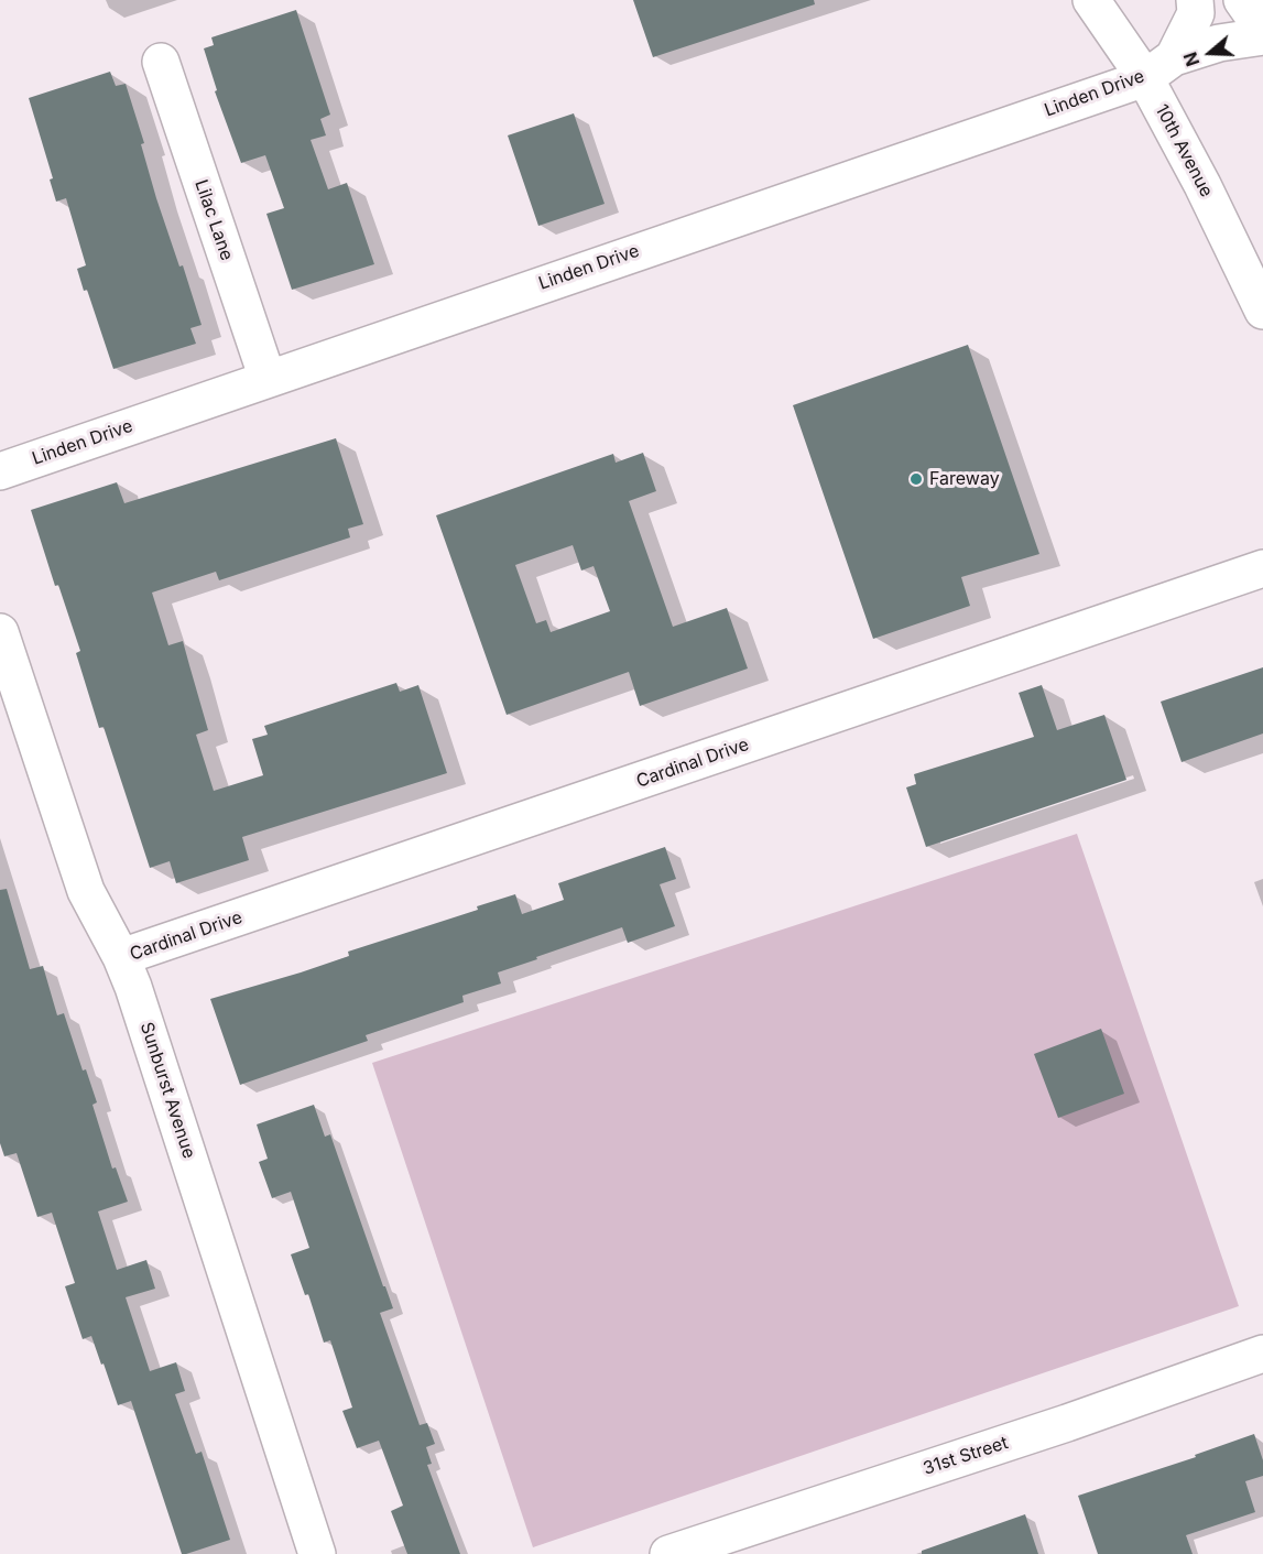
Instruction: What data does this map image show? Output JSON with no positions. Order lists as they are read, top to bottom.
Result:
{
  "streets": {
    "street": [
      "Linden Drive",
      "10th Avenue",
      "Lilac Lane",
      "Cardinal Drive",
      "Sunburst Avenue",
      "31st Street"
    ]
  },
  "crossings": [
    ["Linden Drive", "10th Avenue"],
    ["Linden Drive", "Lilac Lane"],
    ["Cardinal Drive", "Sunburst Avenue"]
  ],
  "places": ["Fareway"],
  "north": "left"
}
